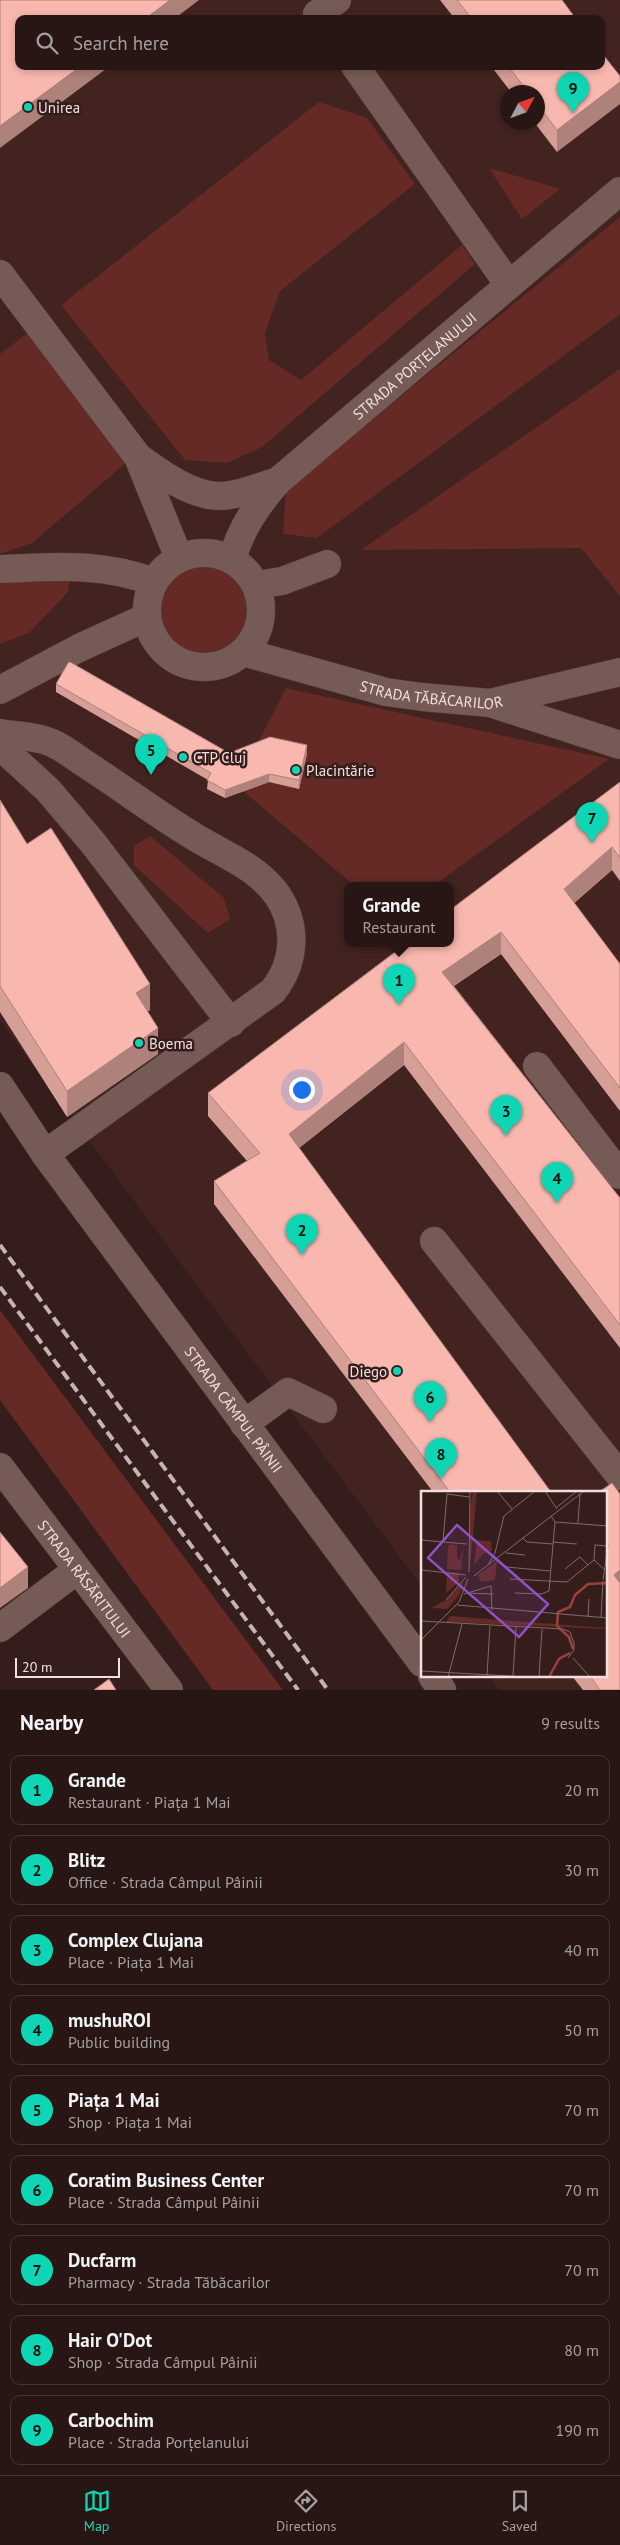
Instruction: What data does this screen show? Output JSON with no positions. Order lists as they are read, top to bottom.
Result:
{
  "streets": {
    "street": [
      "STRADA PORȚELANULUI",
      "STRADA TĂBĂCARILOR",
      "STRADA CÂMPUL PÂINII",
      "STRADA RĂSĂRITULUI"
    ]
  },
  "crossings": [
    ["STRADA PORȚELANULUI", "STRADA TĂBĂCARILOR"]
  ],
  "places": [
    "Unirea",
    "CTP Cluj",
    "Placintărie",
    "Boema",
    "Diego"
  ],
  "scale_bar": "20 m",
  "north": "top right",
  "page": {
    "search": "Search here",
    "pins": [
      "9",
      "5",
      "7",
      "1",
      "3",
      "4",
      "2",
      "6",
      "8"
    ],
    "popup": ["Grande", "Restaurant"],
    "scale": "20 m",
    "heading": ["Nearby", "9 results"],
    "list": [
      {
        "mark": "1",
        "name": "Grande",
        "note": "Restaurant · Piața 1 Mai",
        "value": "20 m"
      },
      {
        "mark": "2",
        "name": "Blitz",
        "note": "Office · Strada Câmpul Pâinii",
        "value": "30 m"
      },
      {
        "mark": "3",
        "name": "Complex Clujana",
        "note": "Place · Piața 1 Mai",
        "value": "40 m"
      },
      {
        "mark": "4",
        "name": "mushuROI",
        "note": "Public building",
        "value": "50 m"
      },
      {
        "mark": "5",
        "name": "Piața 1 Mai",
        "note": "Shop · Piața 1 Mai",
        "value": "70 m"
      },
      {
        "mark": "6",
        "name": "Coratim Business Center",
        "note": "Place · Strada Câmpul Pâinii",
        "value": "70 m"
      },
      {
        "mark": "7",
        "name": "Ducfarm",
        "note": "Pharmacy · Strada Tăbăcarilor",
        "value": "70 m"
      },
      {
        "mark": "8",
        "name": "Hair O'Dot",
        "note": "Shop · Strada Câmpul Pâinii",
        "value": "80 m"
      },
      {
        "mark": "9",
        "name": "Carbochim",
        "note": "Place · Strada Porțelanului",
        "value": "190 m"
      }
    ],
    "nav": ["Map", "Directions", "Saved"]
  }
}
